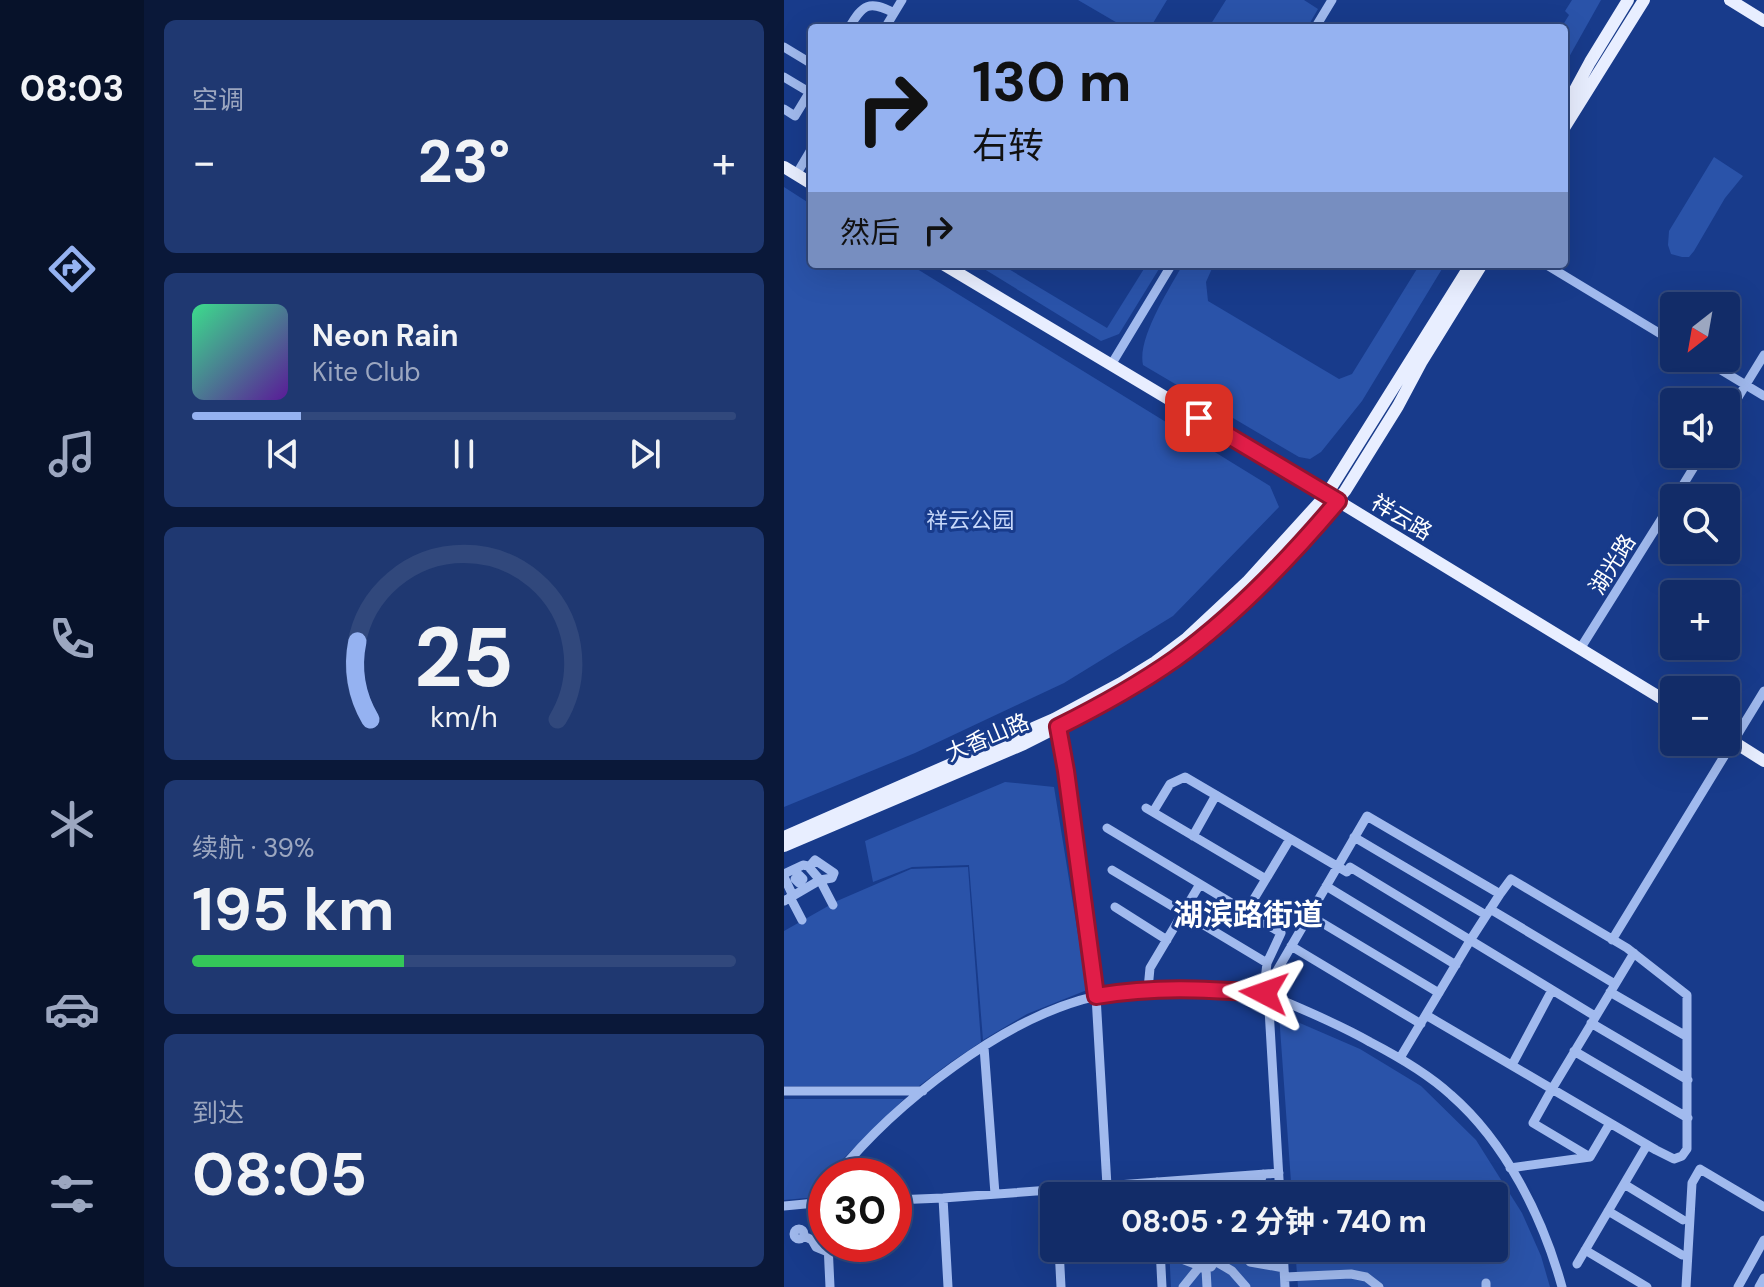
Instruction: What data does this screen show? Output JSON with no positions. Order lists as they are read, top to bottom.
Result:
{
  "streets": {
    "main road": ["祥云路", "大香山路"],
    "street": ["湖光路"]
  },
  "crossings": [
    ["祥云路", "湖光路"],
    ["祥云路", "大香山路"]
  ],
  "districts": ["湖滨路街道"],
  "parks": ["祥云公园"],
  "north": "bottom left",
  "page": {
    "tabs": "08:03",
    "tile": [
      "空调",
      ["续航 · 39%", "195 km"],
      ["到达", "08:05"]
    ],
    "turn": ["130 m", "右转"],
    "heat": ["−", "23°", "+"],
    "then": "然后",
    "map_buttons": ["+", "−"],
    "song": ["Neon Rain", "Kite Club"],
    "limit": "30",
    "trip": "08:05 · 2 分钟 · 740 m",
    "gauge": ["25", "km/h"]
  }
}
